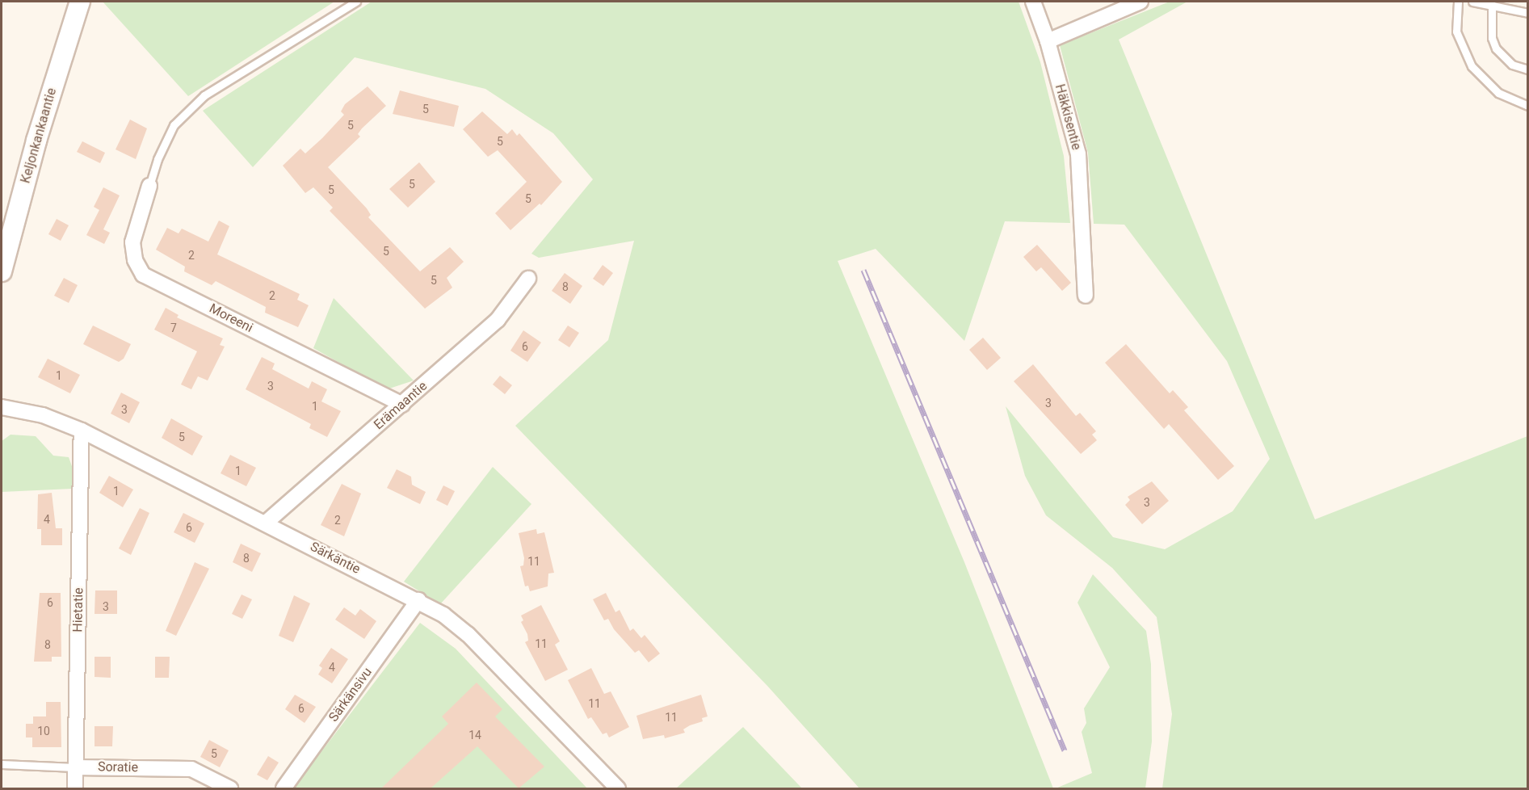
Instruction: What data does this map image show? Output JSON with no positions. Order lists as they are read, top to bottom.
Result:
{
  "streets": {
    "main road": ["Keljonkankaantie"],
    "street": [
      "Häkkisentie",
      "Moreeni",
      "Erämaantie",
      "Särkäntie",
      "Hietatie",
      "Särkänsivu",
      "Soratie"
    ]
  },
  "crossings": [
    ["Moreeni", "Erämaantie"],
    ["Erämaantie", "Särkäntie"],
    ["Särkäntie", "Hietatie"],
    ["Särkäntie", "Särkänsivu"],
    ["Hietatie", "Soratie"]
  ],
  "house_numbers": [
    "5",
    "5",
    "5",
    "5",
    "5",
    "5",
    "5",
    "2",
    "5",
    "8",
    "2",
    "7",
    "6",
    "1",
    "3",
    "3",
    "1",
    "3",
    "5",
    "1",
    "1",
    "3",
    "4",
    "2",
    "6",
    "8",
    "11",
    "6",
    "3",
    "11",
    "8",
    "4",
    "11",
    "6",
    "11",
    "10",
    "14",
    "5"
  ]
}
